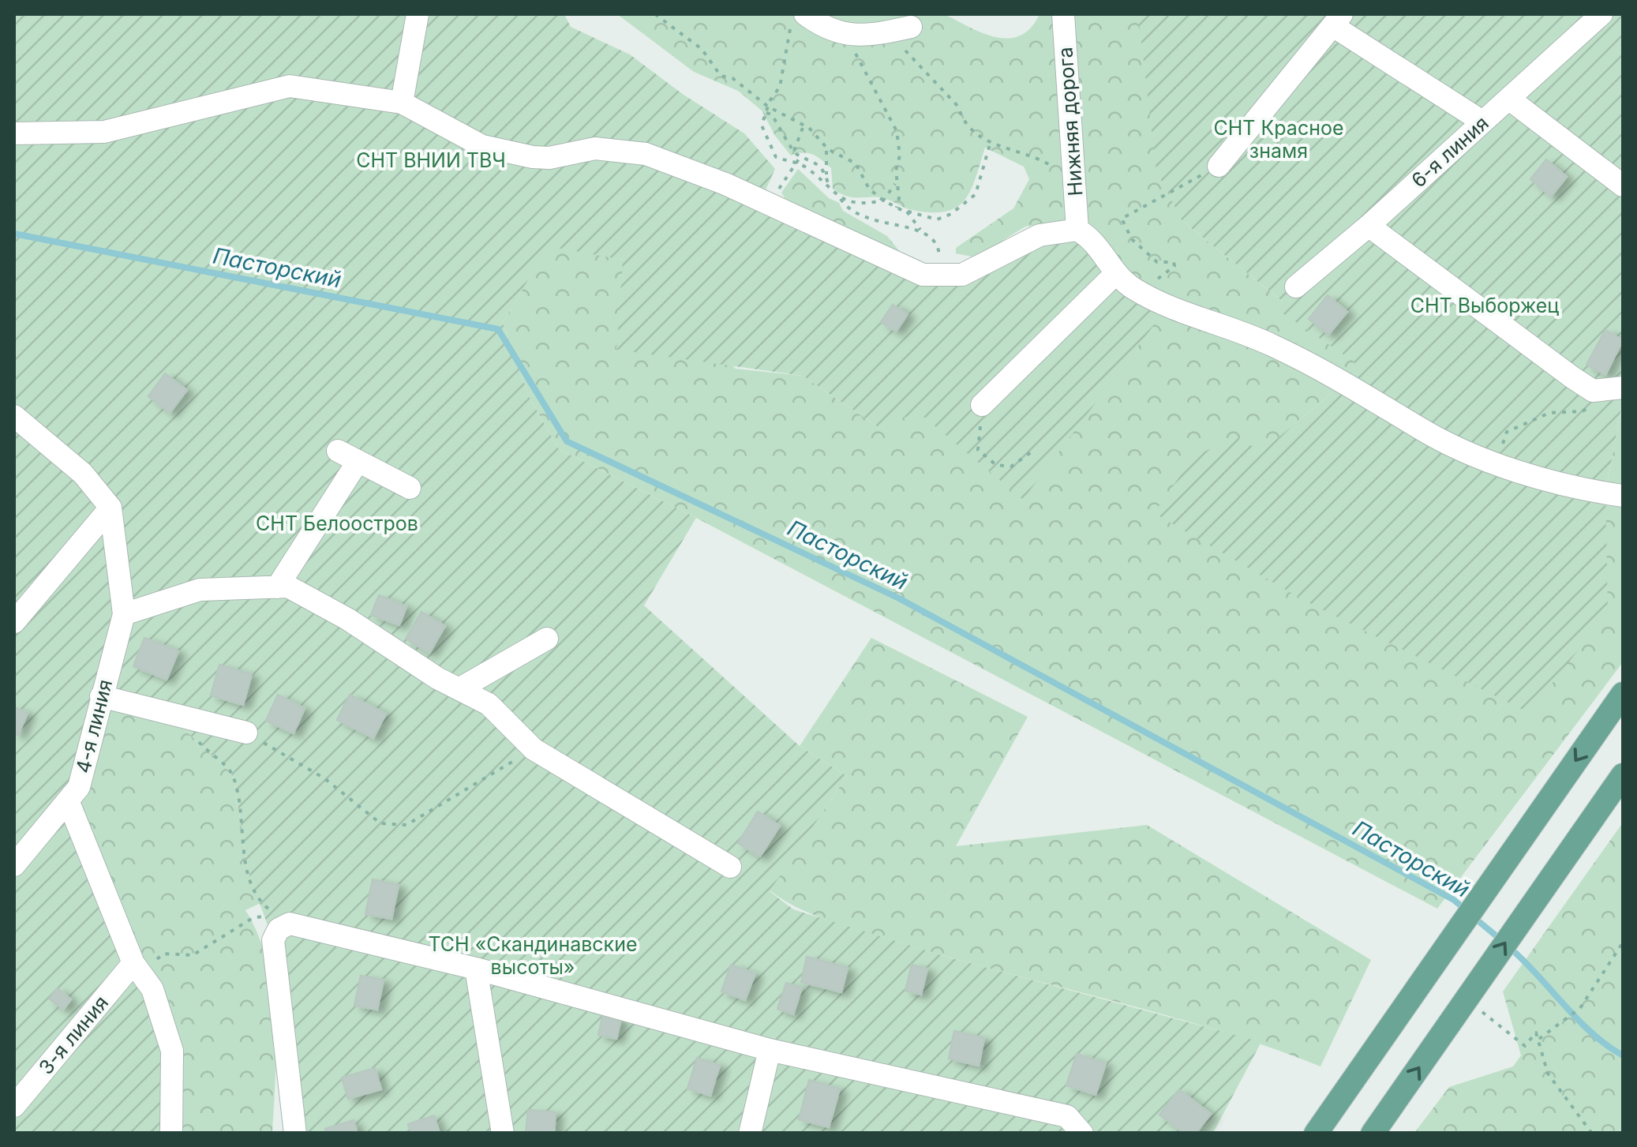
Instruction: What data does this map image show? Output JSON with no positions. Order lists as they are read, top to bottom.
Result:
{
  "streets": {
    "street": [
      "Нижняя дорога",
      "6-я линия",
      "4-я линия",
      "3-я линия"
    ]
  },
  "water": ["Пасторский"],
  "parks": [
    "СНТ Красное знамя",
    "СНТ ВНИИ ТВЧ",
    "СНТ Выборжец",
    "СНТ Белоостров",
    "ТСН «Скандинавские высоты»"
  ]
}
